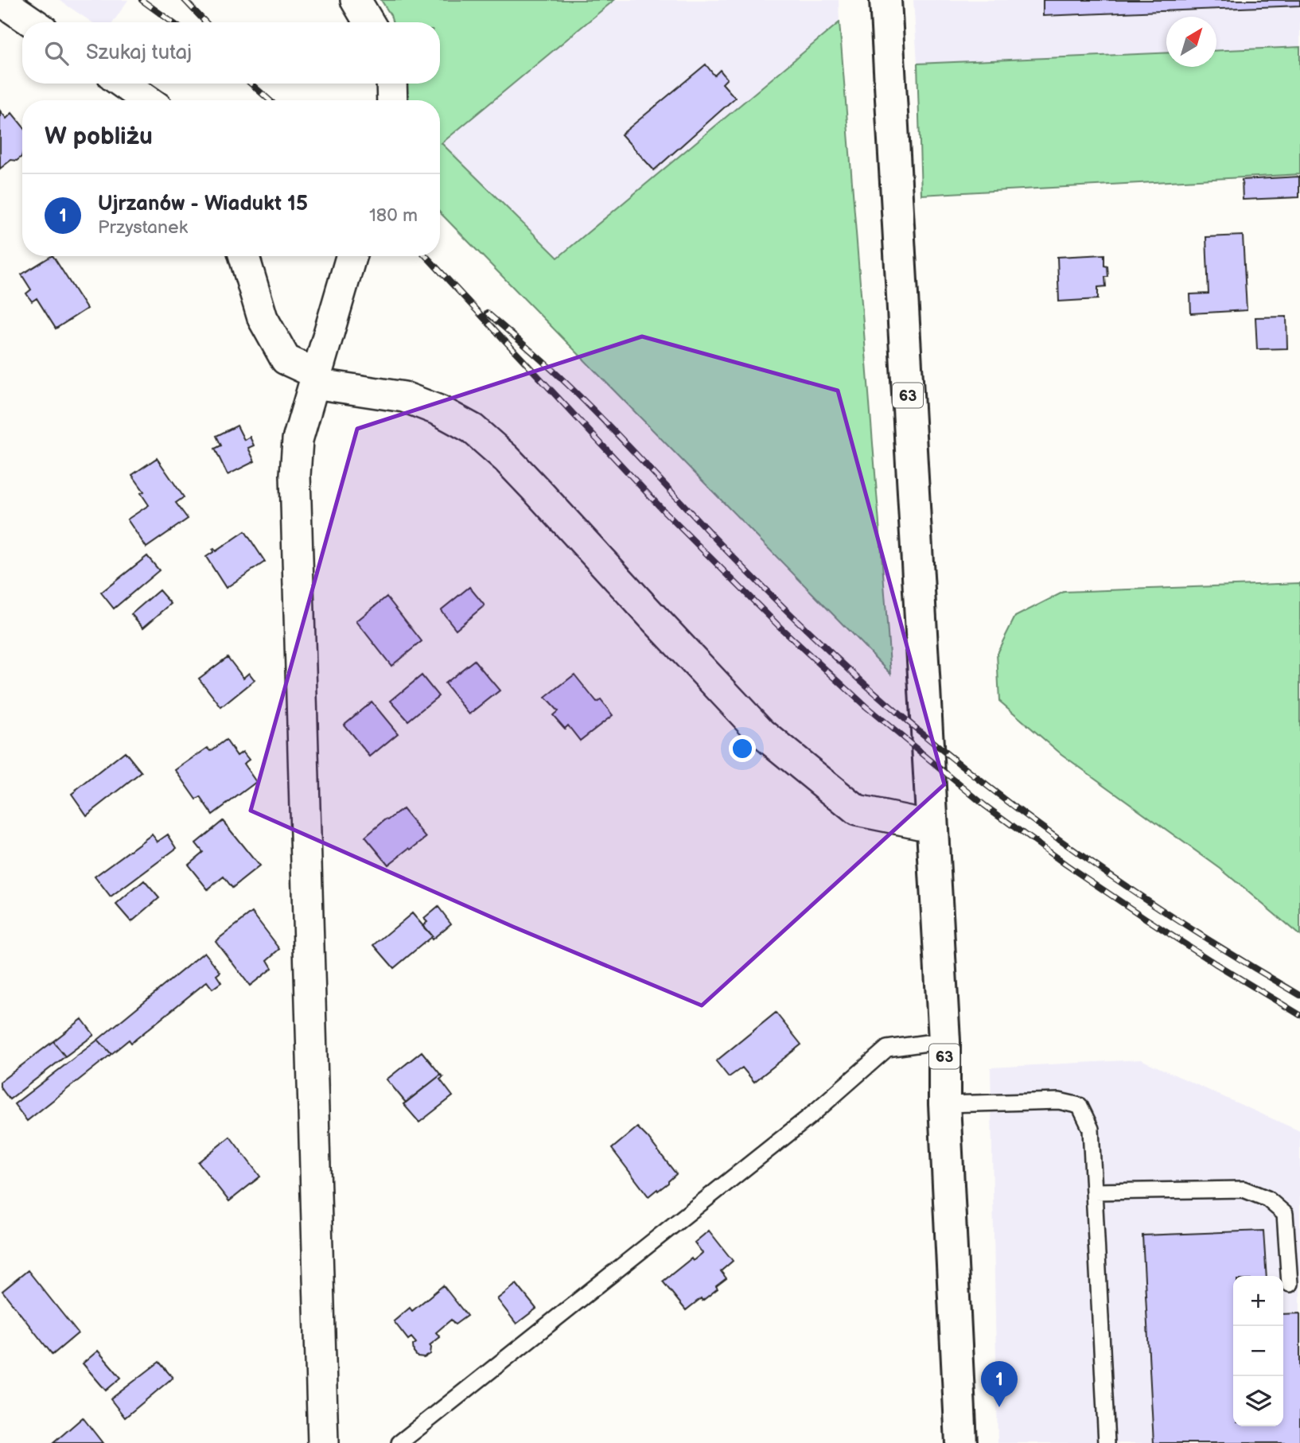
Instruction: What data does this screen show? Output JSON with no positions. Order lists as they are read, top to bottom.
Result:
{
  "streets": {
    "main road": ["63"]
  },
  "north": "top right",
  "page": {
    "search": "Szukaj tutaj",
    "heading": "W pobliżu",
    "list": [
      {
        "mark": "1",
        "name": "Ujrzanów - Wiadukt 15",
        "note": "Przystanek",
        "value": "180 m"
      }
    ],
    "map_buttons": ["+", "−"],
    "pins": "1"
  }
}
